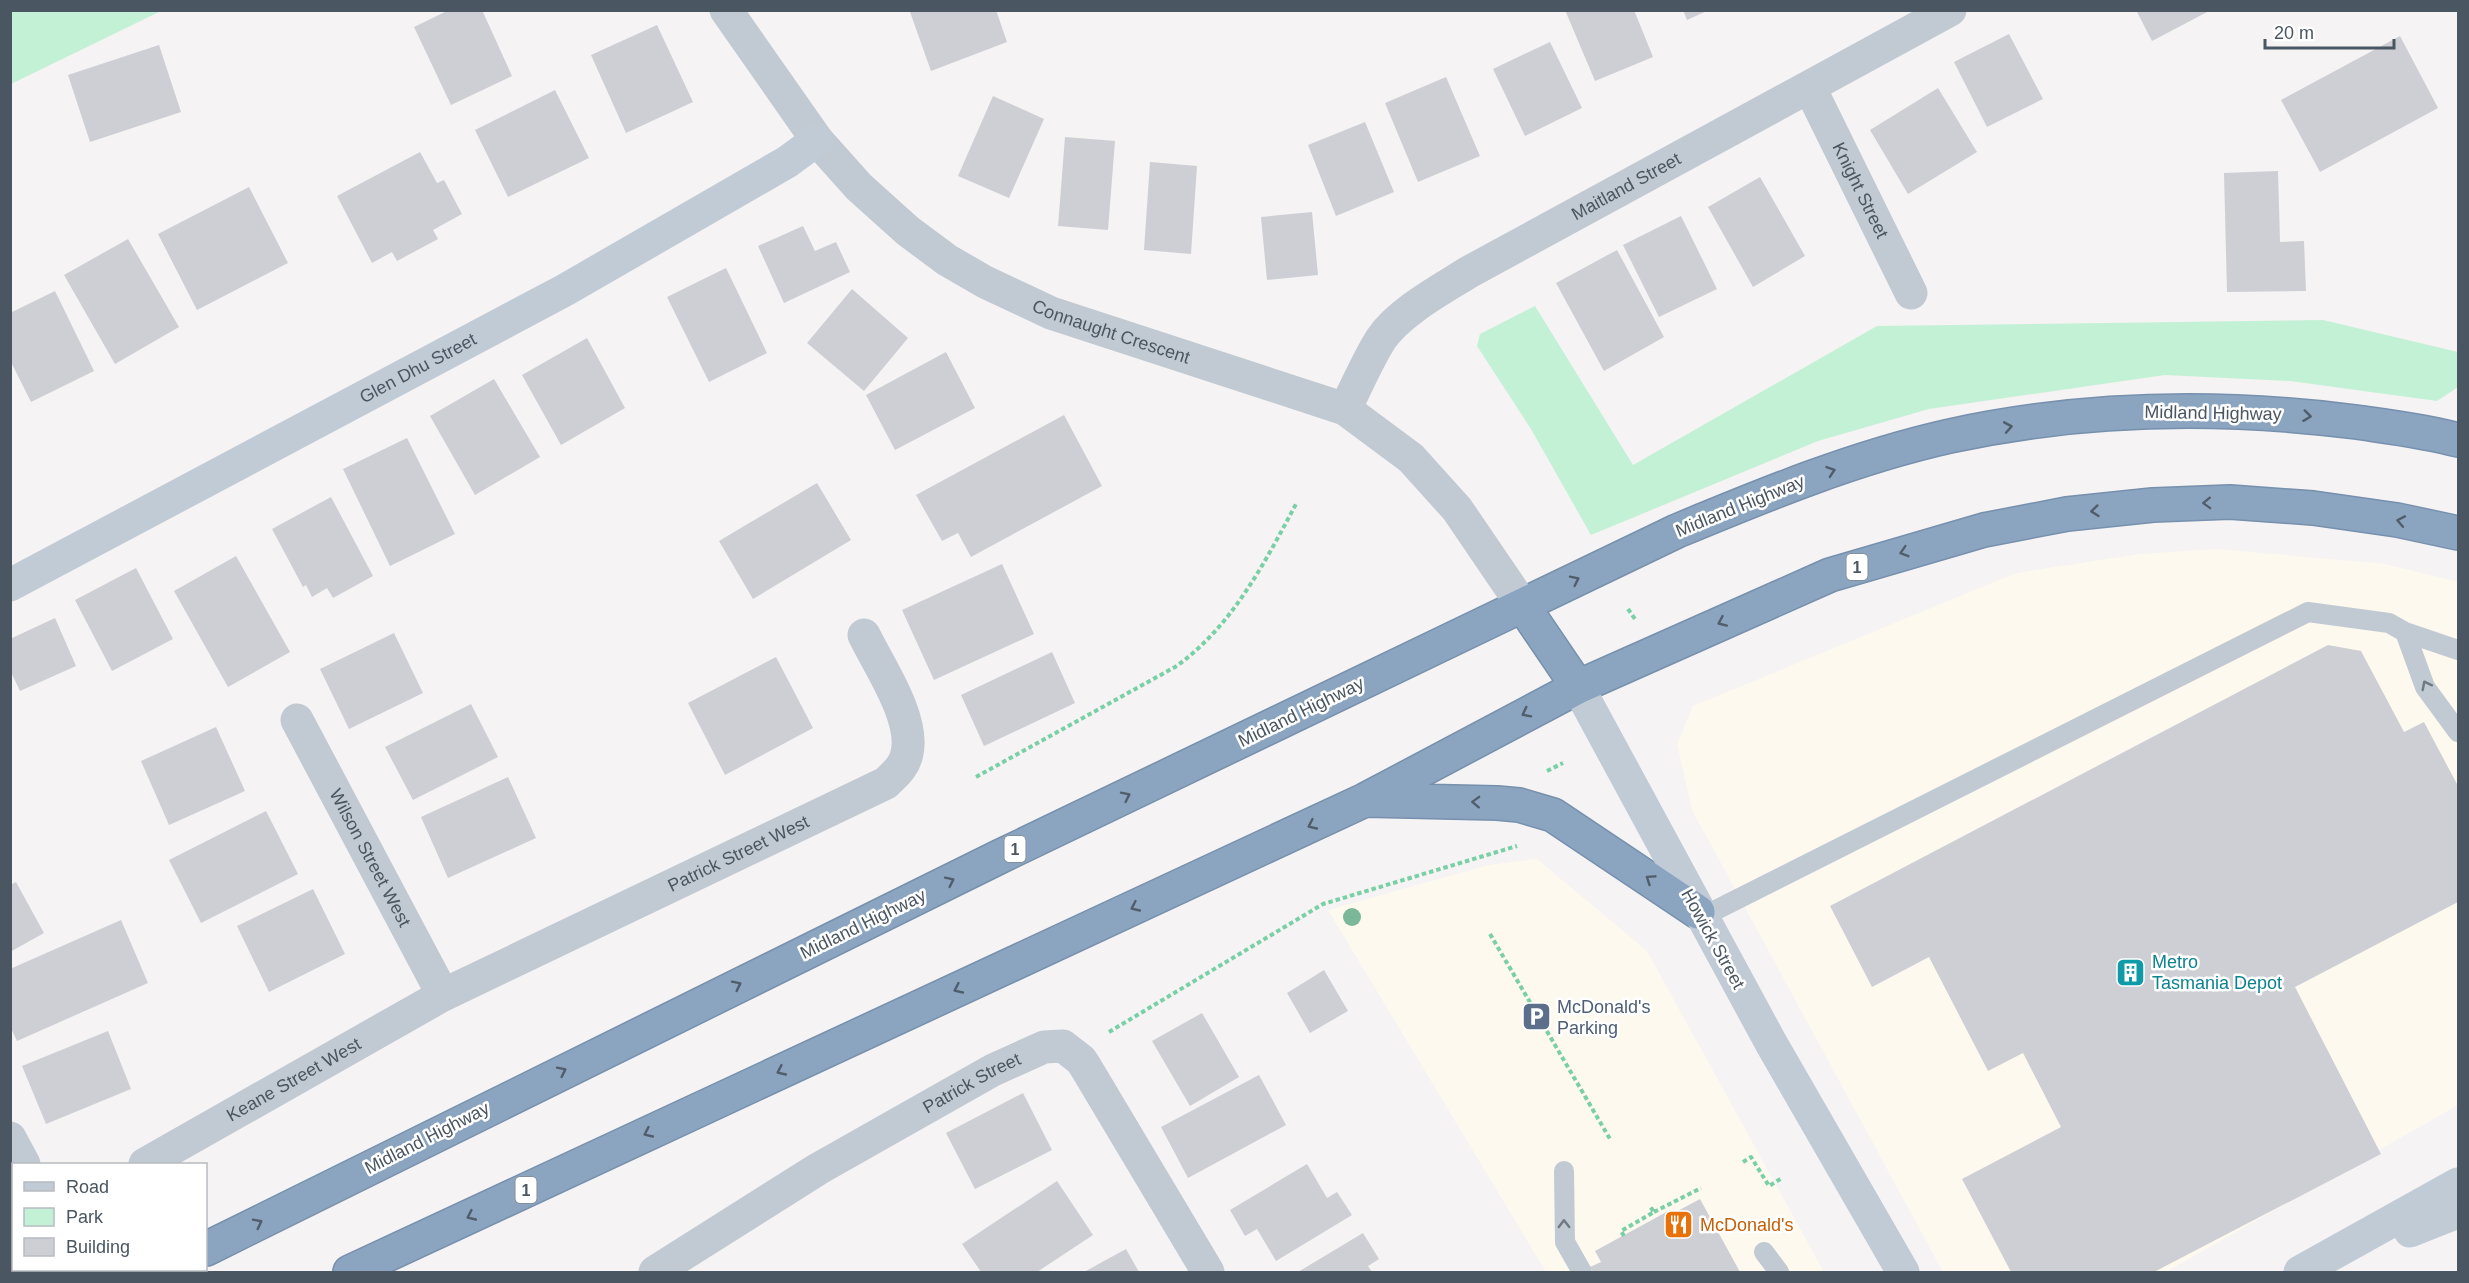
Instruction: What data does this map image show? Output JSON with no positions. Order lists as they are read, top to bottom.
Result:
{
  "streets": {
    "highway": ["Midland Highway", "1", "Howick Street"],
    "street": [
      "Maitland Street",
      "Knight Street",
      "Connaught Crescent",
      "Glen Dhu Street",
      "Patrick Street West",
      "Wilson Street West",
      "Keane Street West",
      "Patrick Street"
    ]
  },
  "crossings": [
    ["Maitland Street", "Knight Street"],
    ["Maitland Street", "Connaught Crescent"],
    ["Connaught Crescent", "Glen Dhu Street"],
    ["Connaught Crescent", "Midland Highway"],
    ["Connaught Crescent", "Howick Street"],
    ["Midland Highway", "Howick Street"],
    ["1", "Howick Street"],
    ["Patrick Street West", "Wilson Street West"],
    ["Patrick Street West", "Keane Street West"],
    ["Wilson Street West", "Keane Street West"]
  ],
  "places": {
    "building": ["Metro Tasmania Depot"],
    "parking": ["McDonald's Parking"],
    "restaurant": ["McDonald's"]
  },
  "legend": ["Road", "Park", "Building"],
  "scale_bar": "20 m"
}
